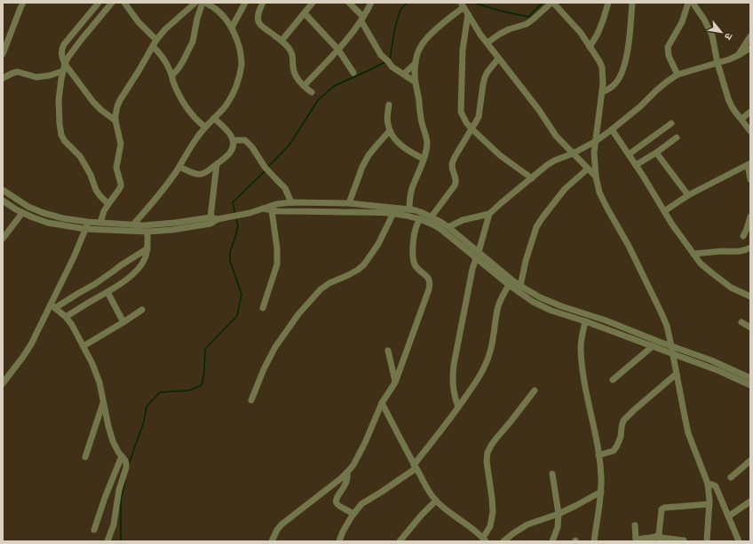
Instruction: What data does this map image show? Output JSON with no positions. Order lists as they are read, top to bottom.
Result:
{
  "north": "bottom right"
}
